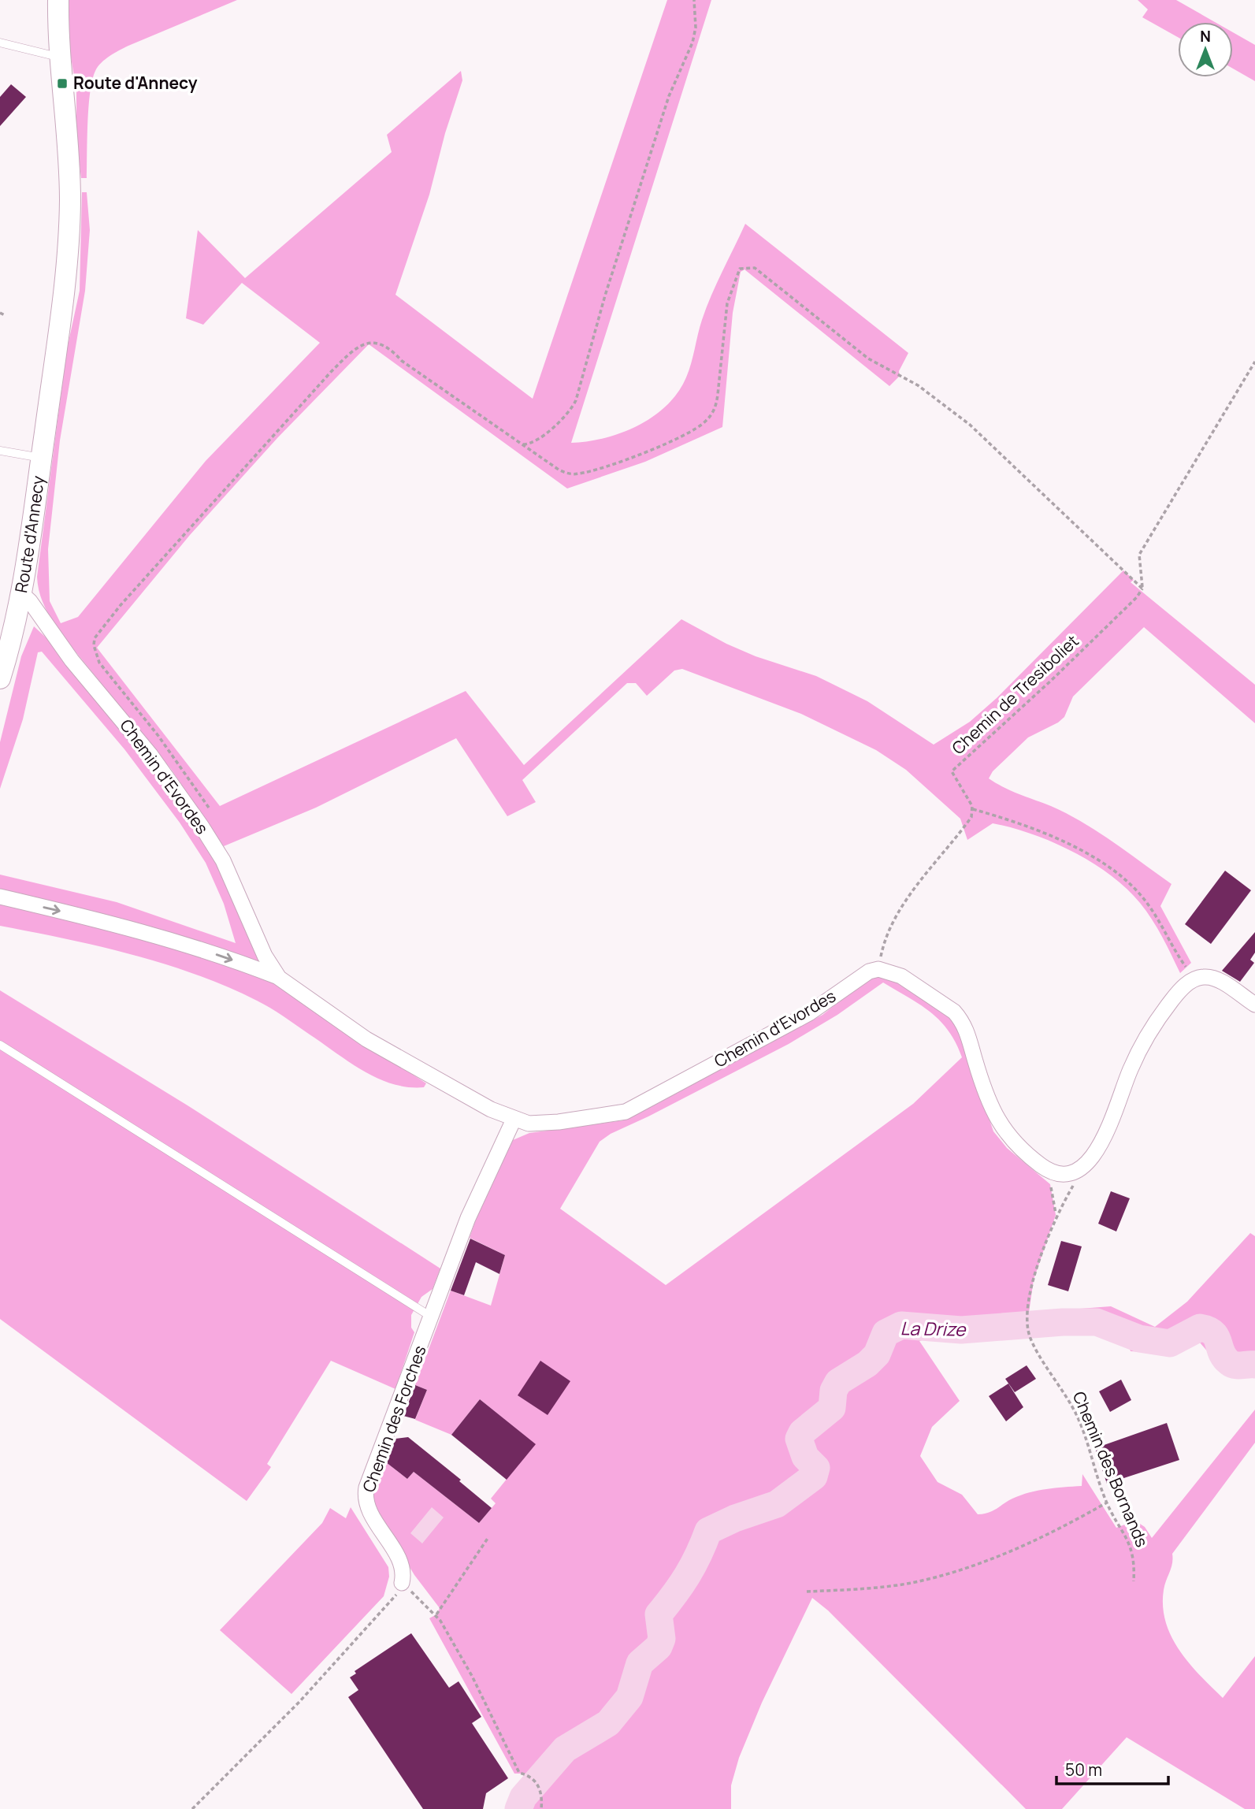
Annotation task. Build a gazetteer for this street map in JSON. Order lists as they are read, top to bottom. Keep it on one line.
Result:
{"streets":{"main road":["Route d'Annecy"],"street":["Chemin d'Evordes","Chemin des Forches"],"path":["Chemin de Tresiboliet","Chemin des Bornands"]},"crossings":[["Route d'Annecy","Chemin d'Evordes"],["Chemin d'Evordes","Chemin des Forches"]],"water":["La Drize"],"places":{"transit":["Route d'Annecy"]},"scale_bar":"50 m","north":"top"}
